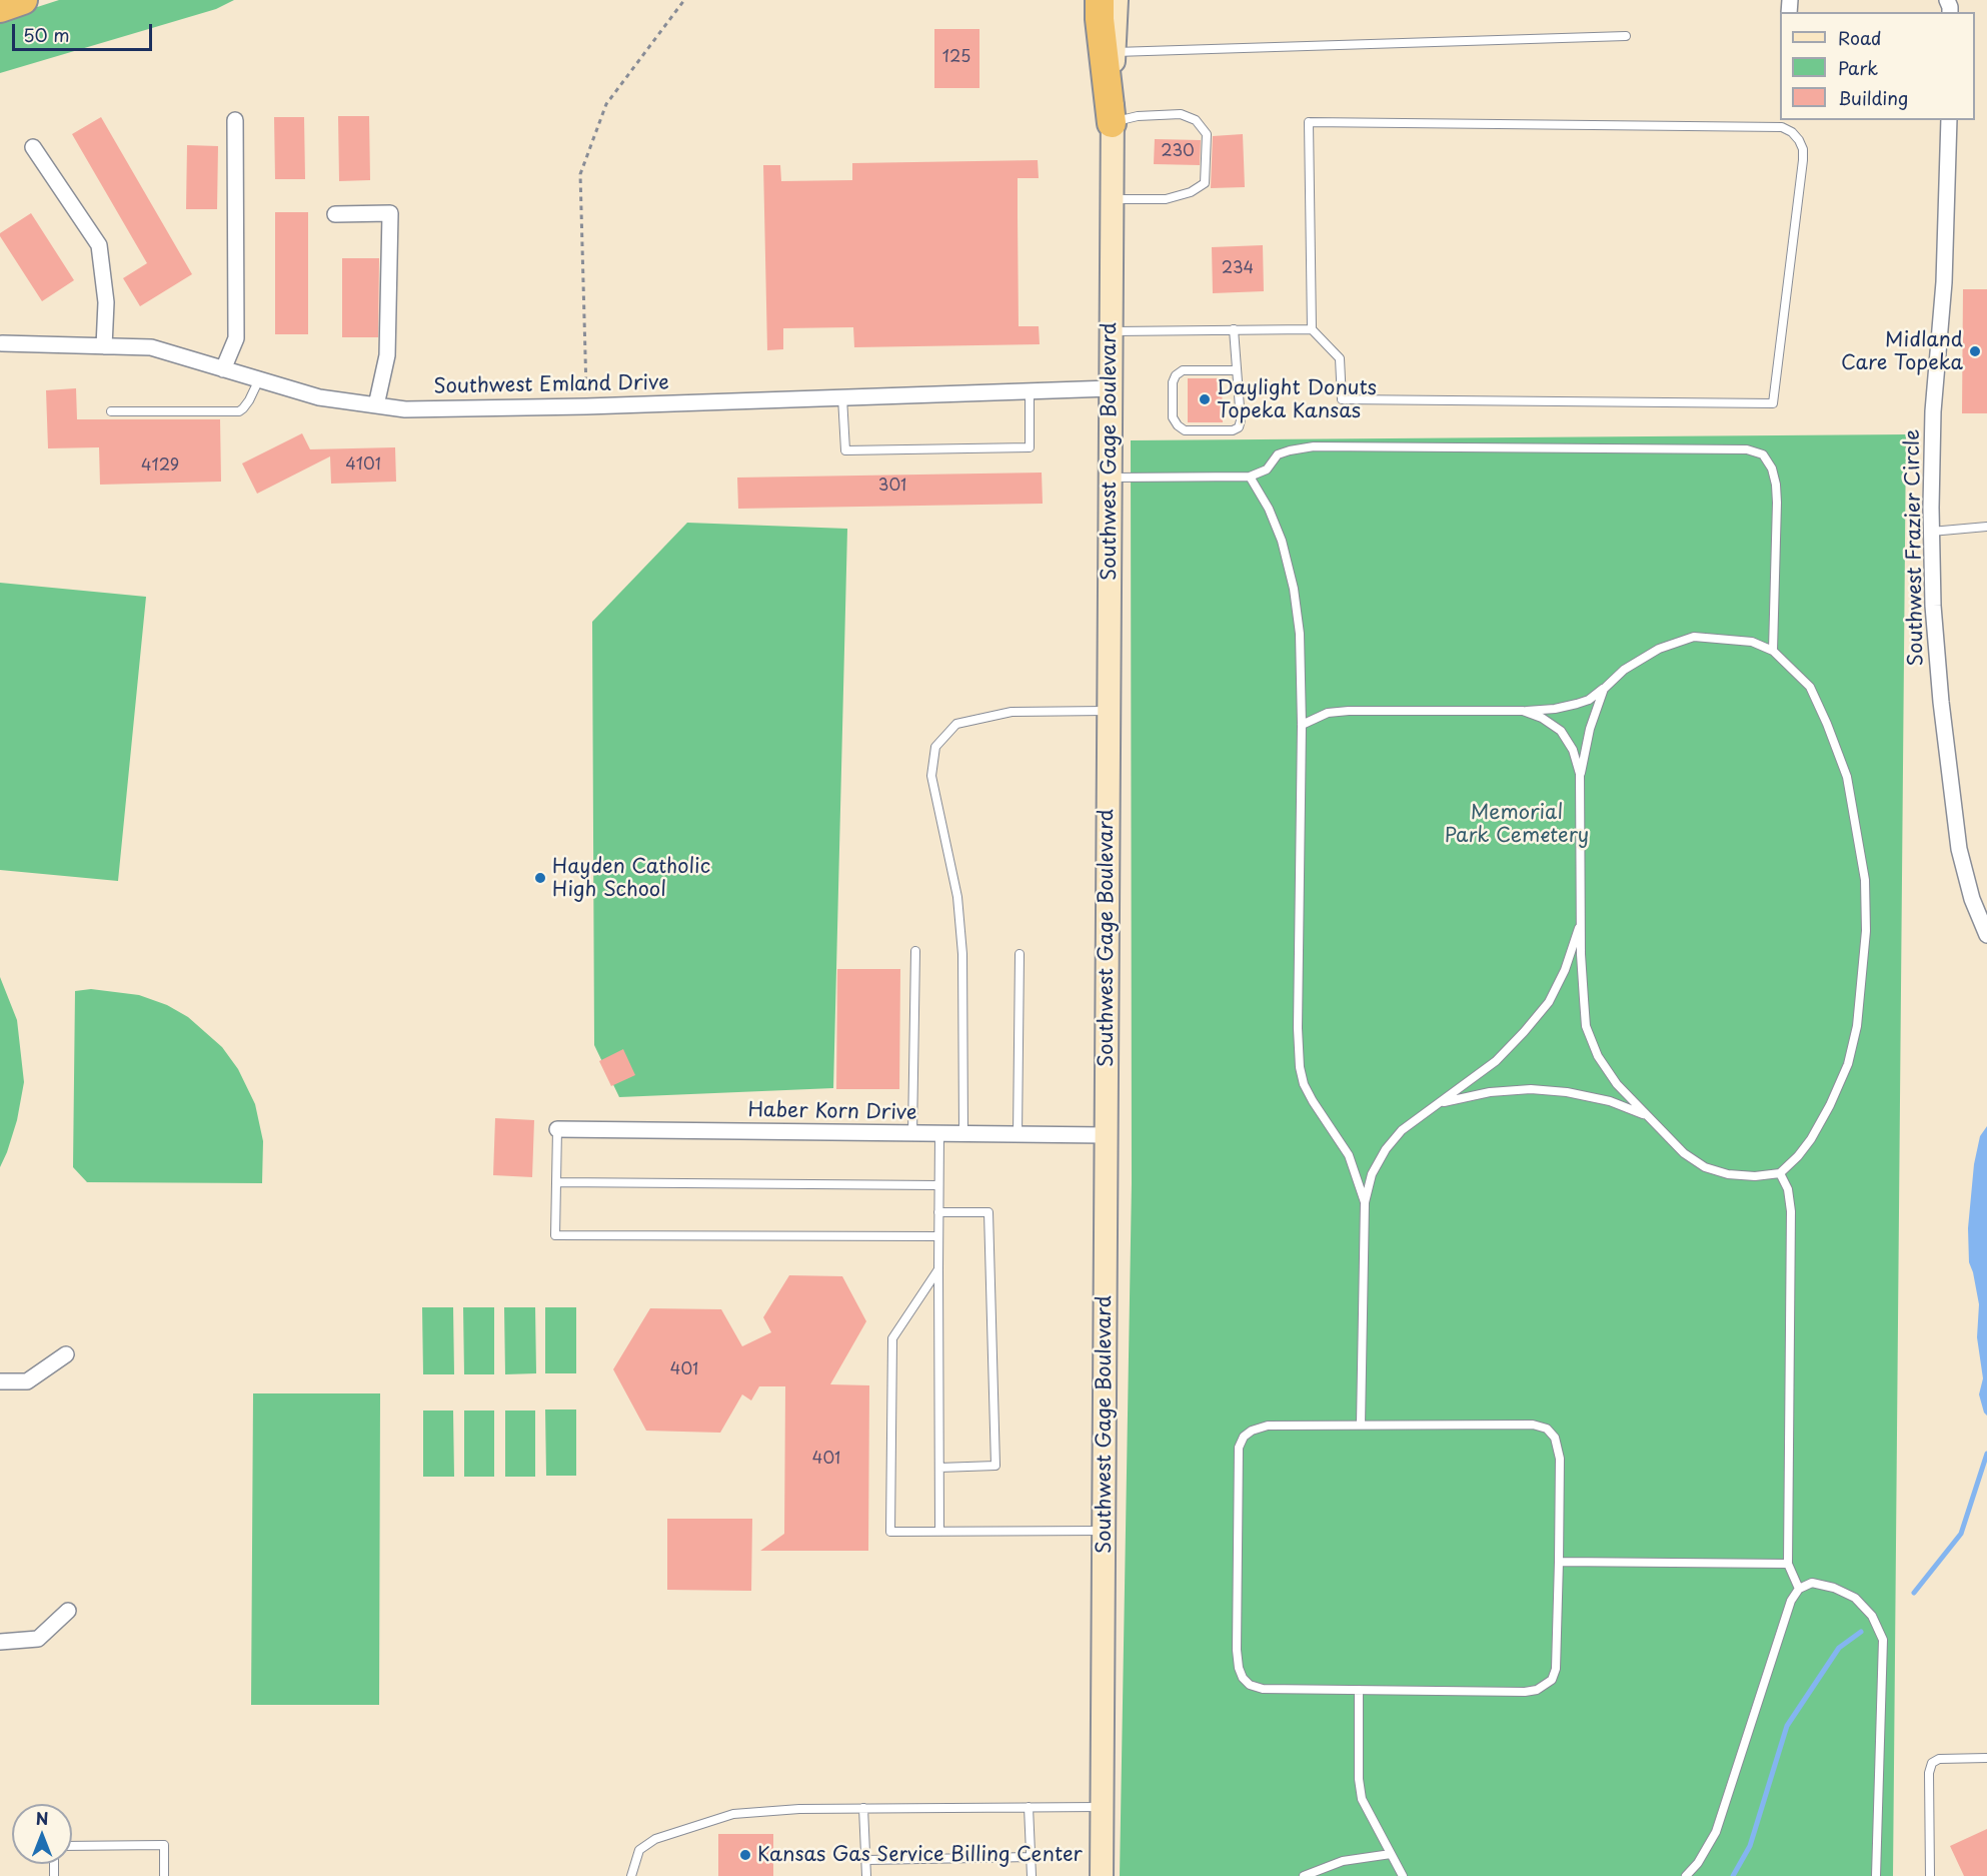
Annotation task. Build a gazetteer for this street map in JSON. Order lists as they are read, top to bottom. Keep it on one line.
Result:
{"streets":{"main road":["Southwest Gage Boulevard"],"street":["Southwest Emland Drive","Southwest Frazier Circle","Haber Korn Drive"]},"crossings":[["Southwest Emland Drive","Southwest Gage Boulevard"],["Southwest Gage Boulevard","Haber Korn Drive"]],"parks":["Memorial Park Cemetery"],"places":["Midland Care Topeka","Daylight Donuts Topeka Kansas","Hayden Catholic High School","Kansas Gas Service Billing Center"],"house_numbers":["125","230","234","4101","4129","301","401","401"],"legend":["Road","Park","Building"],"scale_bar":"50 m","north":"top"}
